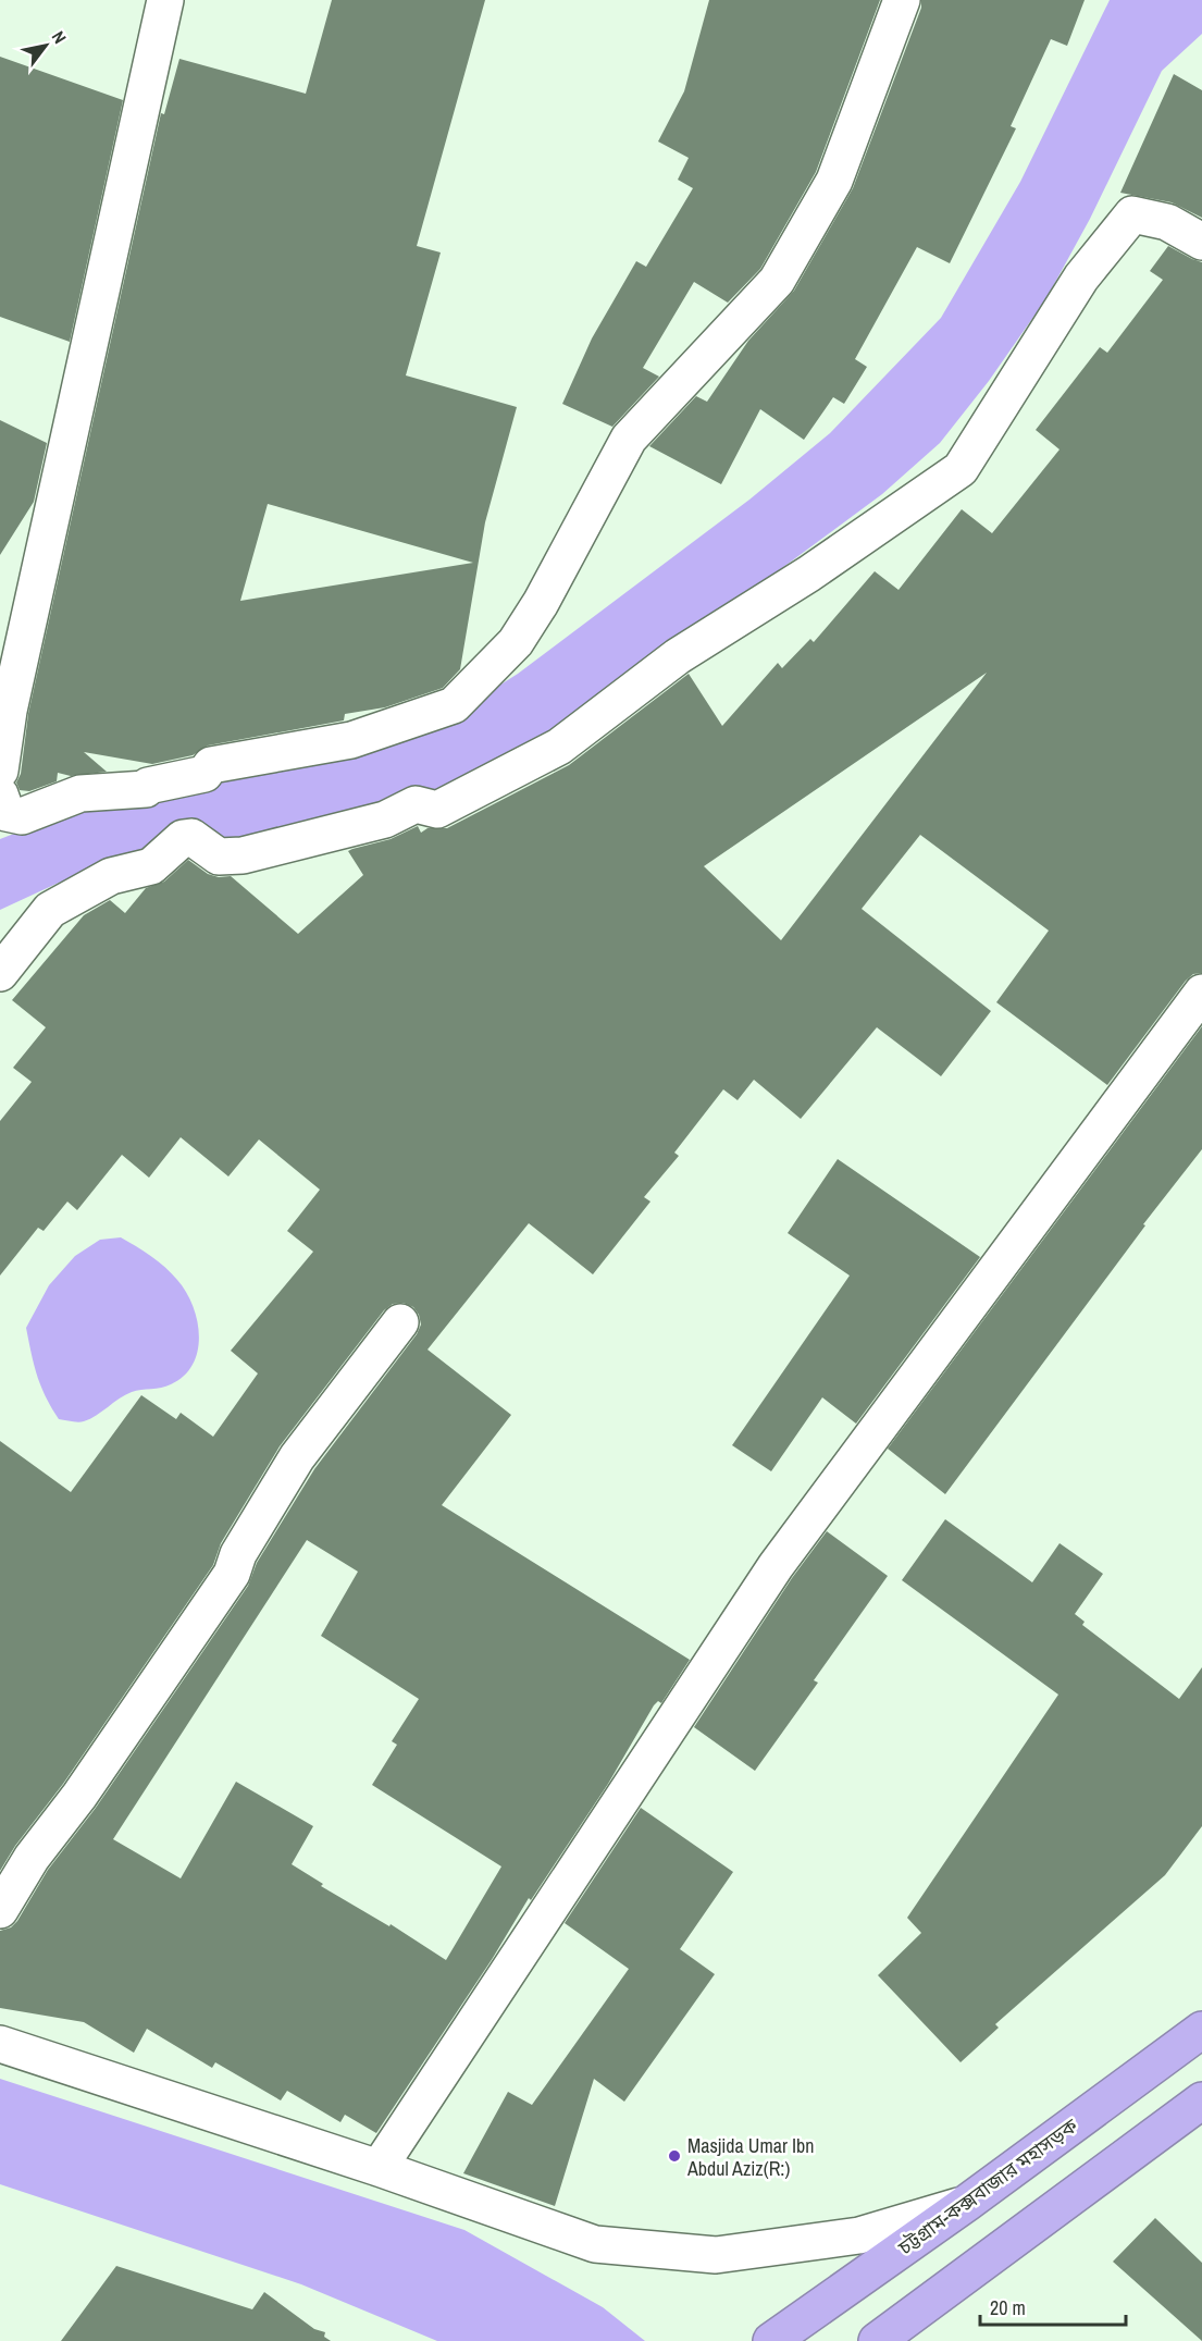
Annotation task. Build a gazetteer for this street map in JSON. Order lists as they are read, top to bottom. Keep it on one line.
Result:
{"streets":{"highway":["চট্টগ্রাম-কক্সবাজার মহাসড়ক"]},"places":["Masjida Umar Ibn Abdul Aziz(R:)"],"scale_bar":"20 m","north":"top right"}
